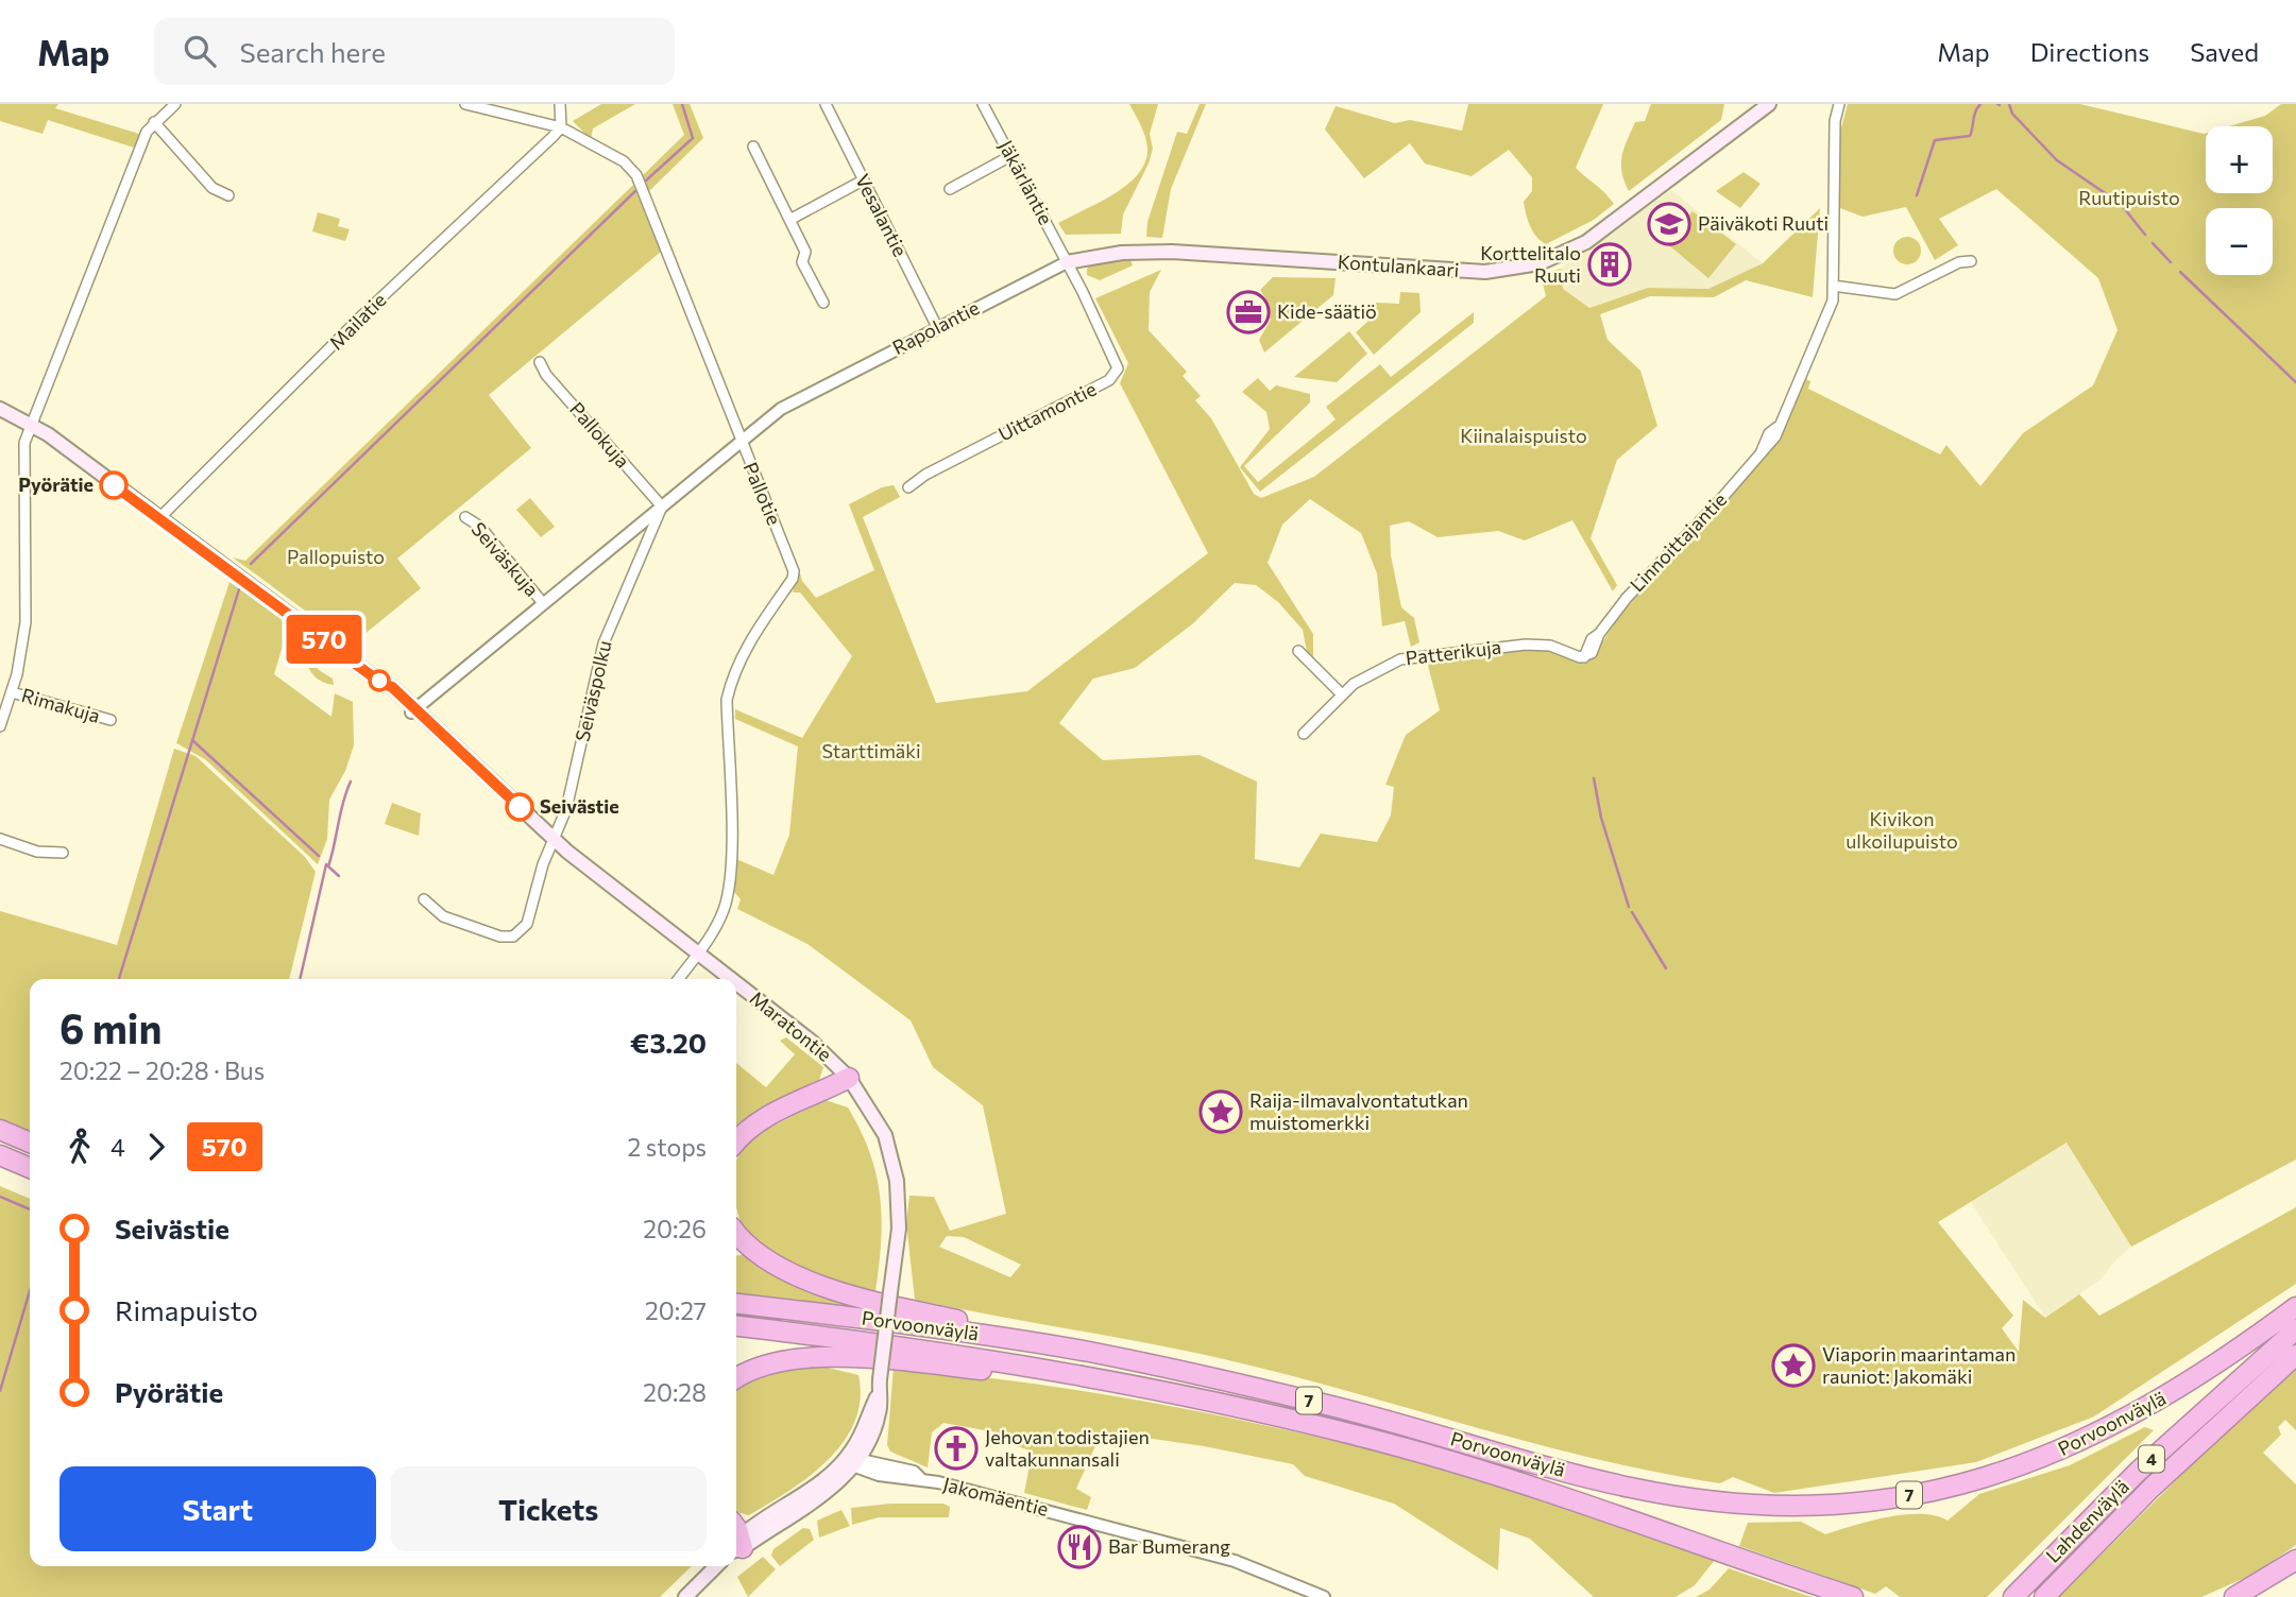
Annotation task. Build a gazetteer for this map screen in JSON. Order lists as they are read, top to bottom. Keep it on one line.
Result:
{"streets":{"highway":["Porvoonväylä","7","4","Lahdenväylä"],"main road":["Kontulankaari","Maratontie"],"street":["Jäkärläntie","Vesalantie","Mailatie","Rapolantie","Uittamontie","Pallokuja","Pallotie","Linnoittajantie","Seiväskuja","Patterikuja","Seiväspolku","Rimakuja","Jakomäentie"]},"crossings":[["Jäkärläntie","Kontulankaari"],["Jäkärläntie","Rapolantie"],["Jäkärläntie","Uittamontie"],["Vesalantie","Rapolantie"],["Kontulankaari","Rapolantie"],["Kontulankaari","Uittamontie"],["Mailatie","Pallotie"],["Mailatie","Maratontie"],["Rapolantie","Uittamontie"],["Rapolantie","Pallotie"],["Pallokuja","Seiväspolku"],["Pallotie","Maratontie"],["Linnoittajantie","Patterikuja"],["Seiväspolku","Maratontie"],["Maratontie","Jakomäentie"]],"parks":["Ruutipuisto","Kiinalaispuisto","Pallopuisto","Starttimäki","Kivikon ulkoilupuisto"],"places":{"school or university":["Päiväkoti Ruuti"],"building":["Korttelitalo Ruuti"],"office":["Kide-säätiö"],"other":["Pyörätie","Seivästie"],"place":["Raija-ilmavalvontatutkan muistomerkki","Viaporin maarintaman rauniot: Jakomäki"],"church":["Jehovan todistajien valtakunnansali"],"restaurant":["Bar Bumerang"]},"lines":["bus line 570"],"page":{"header":"Map","search":"Search here","nav":["Map","Directions","Saved"],"on_map":"570","map_buttons":["+","−"],"heading":["6 min","20:22 – 20:28 · Bus","€3.20"],"legs":["4","570","2 stops"],"list":[{"name":"Seivästie","value":"20:26"},{"name":"Rimapuisto","value":"20:27"},{"name":"Pyörätie","value":"20:28"}],"buttons":["Start","Tickets"]}}
